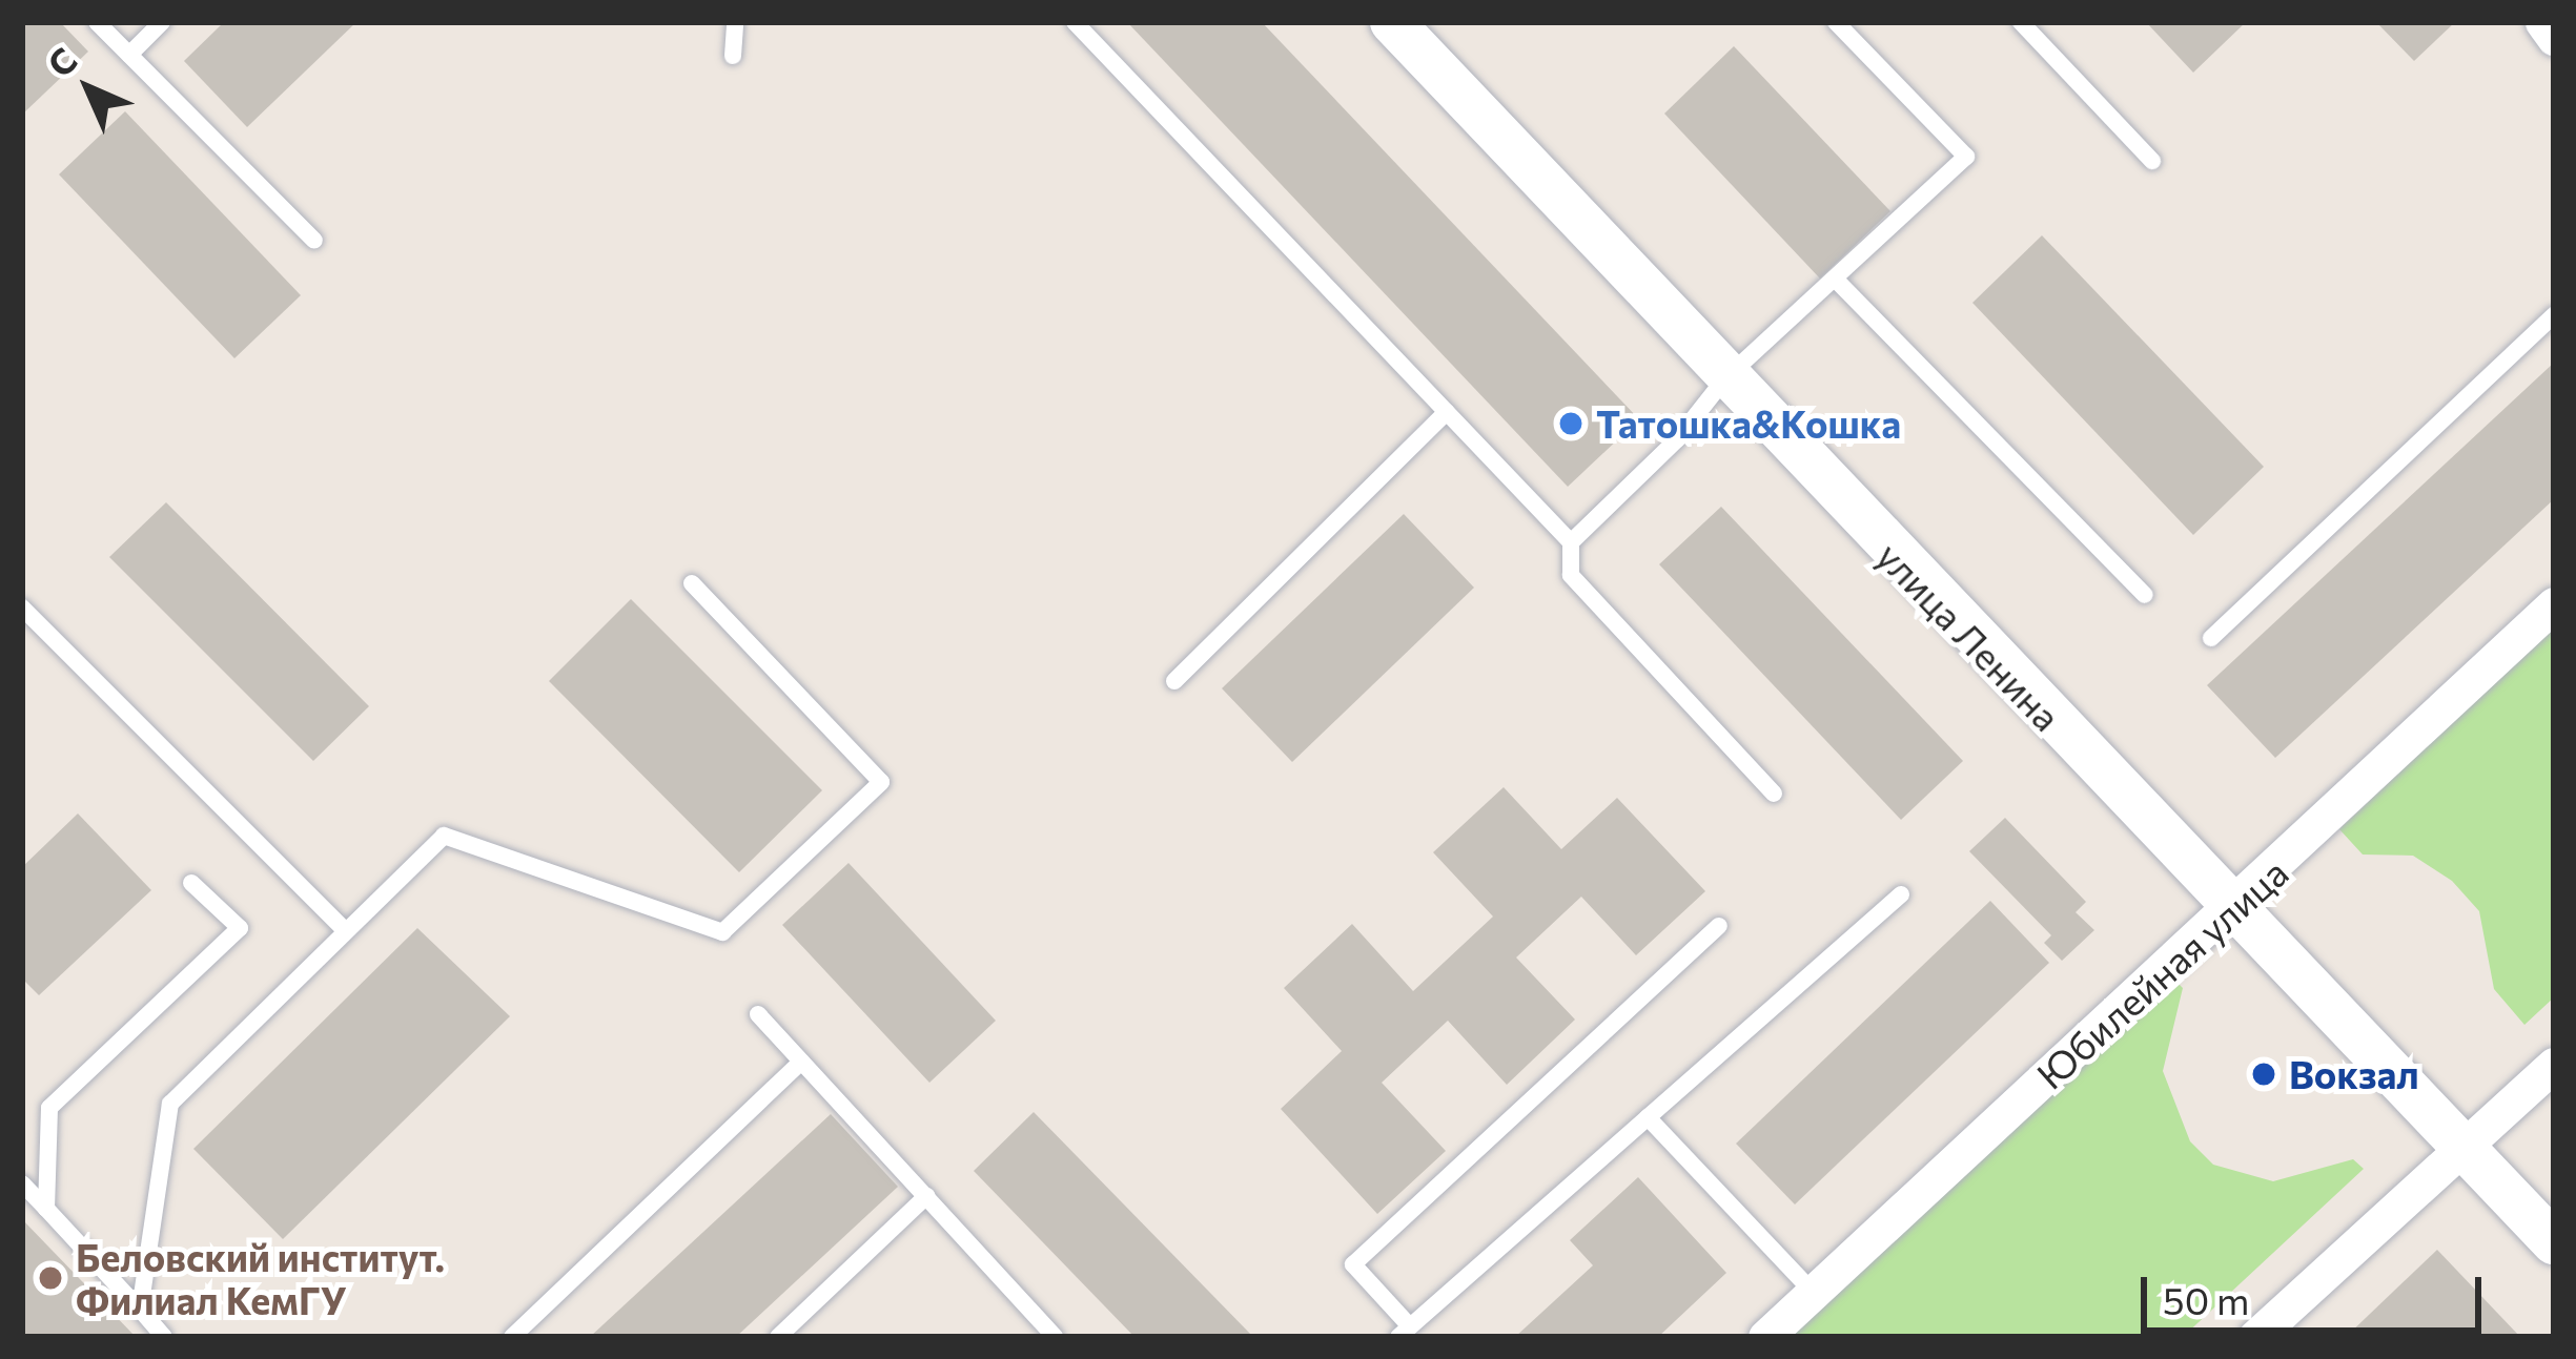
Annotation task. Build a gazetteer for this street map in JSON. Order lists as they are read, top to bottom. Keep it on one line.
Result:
{"streets":{"street":["улица Ленина","Юбилейная улица"]},"crossings":[["улица Ленина","Юбилейная улица"]],"places":["Татошка&Кошка","Вокзал","Беловский институт. Филиал КемГУ"],"scale_bar":"50 m","north":"top left"}
